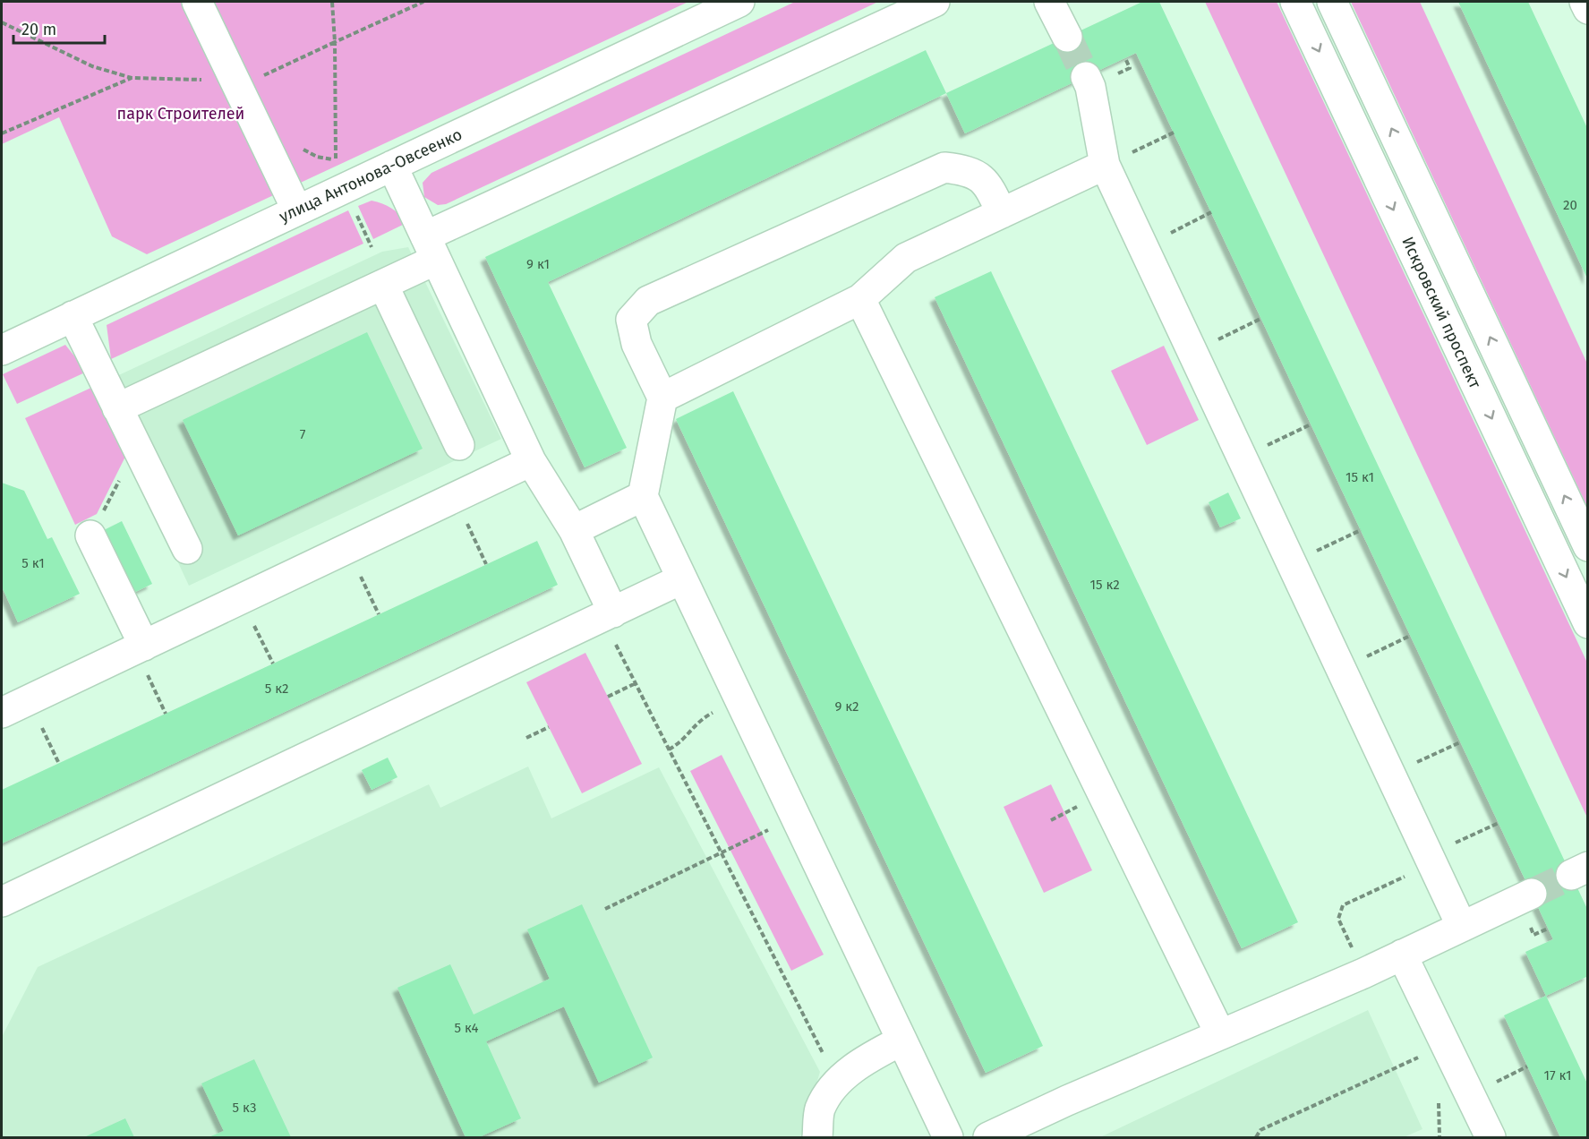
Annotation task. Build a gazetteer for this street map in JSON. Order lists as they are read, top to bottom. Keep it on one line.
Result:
{"streets":{"street":["улица Антонова-Овсеенко","Искровский проспект"]},"parks":["парк Строителей"],"house_numbers":["20","9 к1","7","15 к1","5 к1","15 к2","5 к2","9 к2","5 к4","17 к1","5 к3"],"scale_bar":"20 m"}
